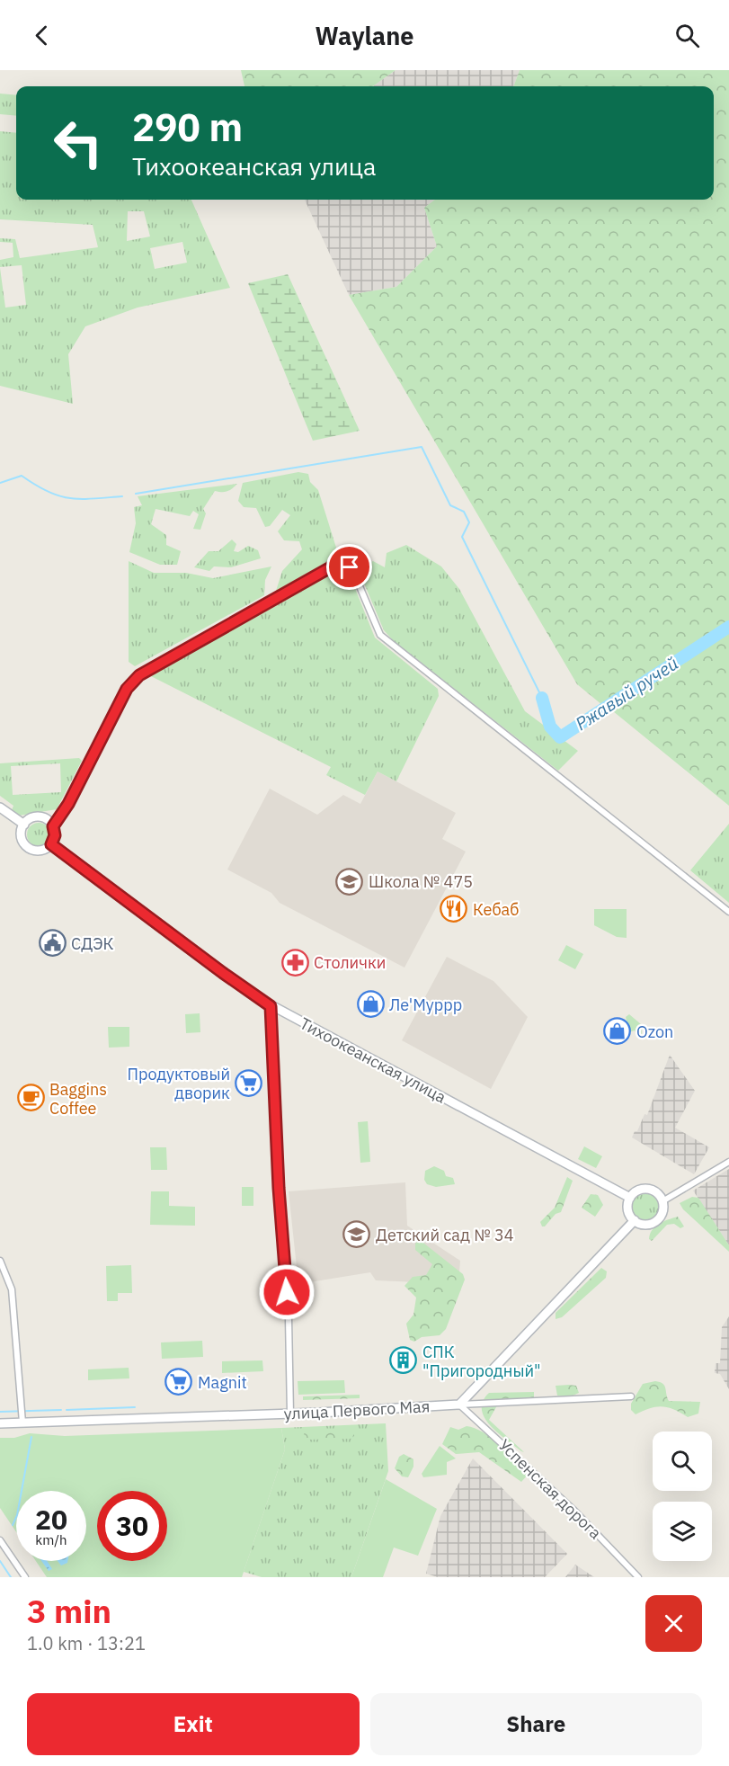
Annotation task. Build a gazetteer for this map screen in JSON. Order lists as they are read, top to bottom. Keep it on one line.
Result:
{"streets":{"street":["Тихоокеанская улица","улица Первого Мая","Успенская дорога"]},"crossings":[["улица Первого Мая","Успенская дорога"]],"water":["Ржавый ручей"],"places":{"school or university":["Школа № 475","Детский сад № 34"],"restaurant":["Кебаб"],"public building":["СДЭК"],"pharmacy":["Столички"],"shop":["Ле'Муррр","Ozon"],"supermarket":["Продуктовый дворик","Magnit"],"cafe":["Baggins Coffee"],"building":["СПК \"Пригородный\""]},"page":{"header":"Waylane","turn":["290 m","Тихоокеанская улица"],"speed":"20 km/h","limit":"30","heading":["3 min","1.0 km · 13:21"],"buttons":["Exit","Share"]}}
